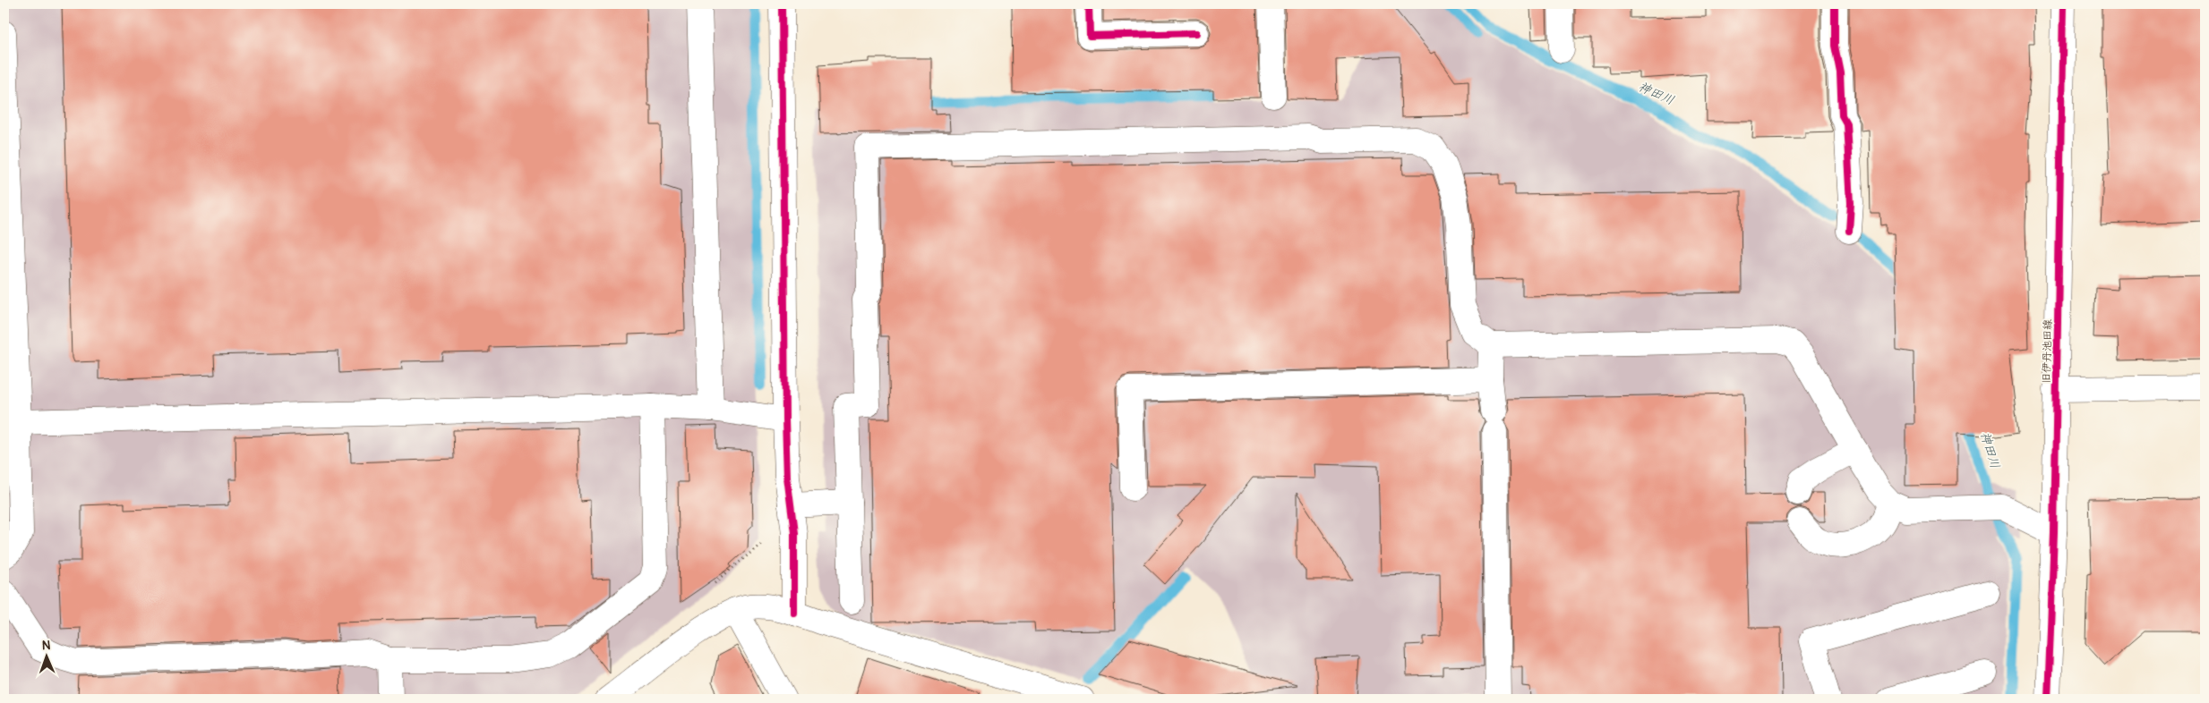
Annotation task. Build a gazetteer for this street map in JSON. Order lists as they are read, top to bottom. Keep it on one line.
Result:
{"streets":{"street":["旧伊丹池田線"]},"water":["神田川"],"north":"top"}
